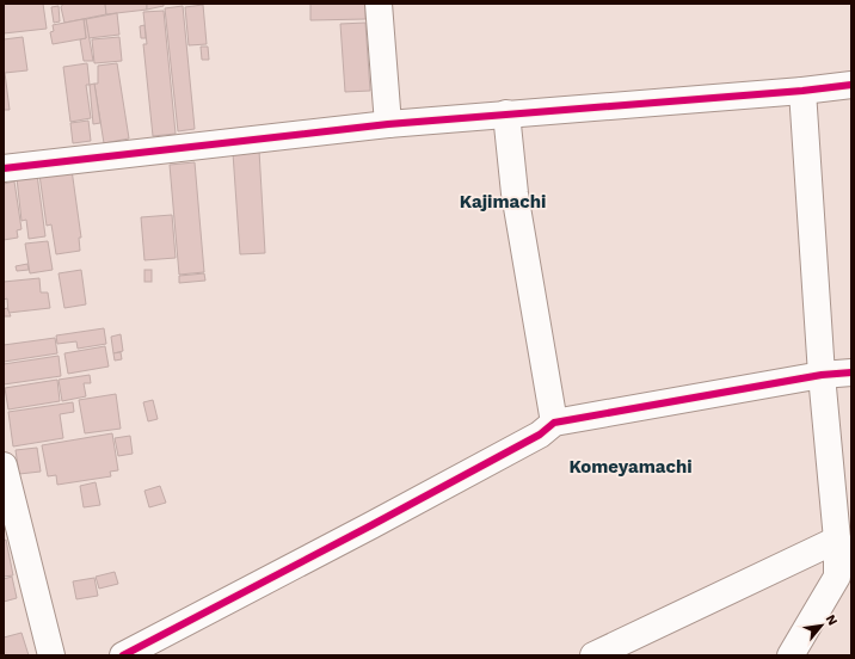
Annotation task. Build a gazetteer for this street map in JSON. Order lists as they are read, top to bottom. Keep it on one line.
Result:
{"districts":["Kajimachi","Komeyamachi"],"north":"top right"}
